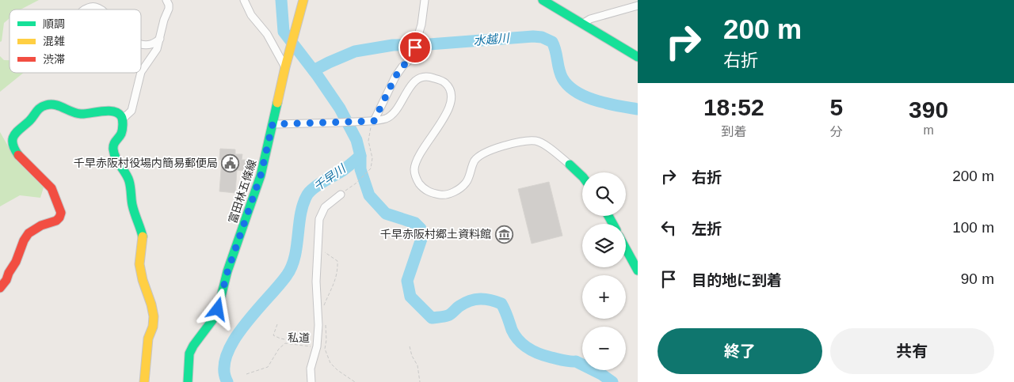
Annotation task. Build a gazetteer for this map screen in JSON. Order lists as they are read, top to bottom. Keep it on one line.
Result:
{"streets":{"street":["富田林五條線"],"path":["私道"]},"water":["水越川","千早川"],"places":{"public building":["千早赤阪村役場内簡易郵便局"],"museum":["千早赤阪村郷土資料館"]},"legend":["順調","混雑","渋滞"],"page":{"turn":["200 m","右折"],"eta":["18:52","到着","5","分","390","m"],"list":[{"name":"右折","value":"200 m"},{"name":"左折","value":"100 m"},{"name":"目的地に到着","value":"90 m"}],"map_buttons":["+","−"],"buttons":["終了","共有"]}}
